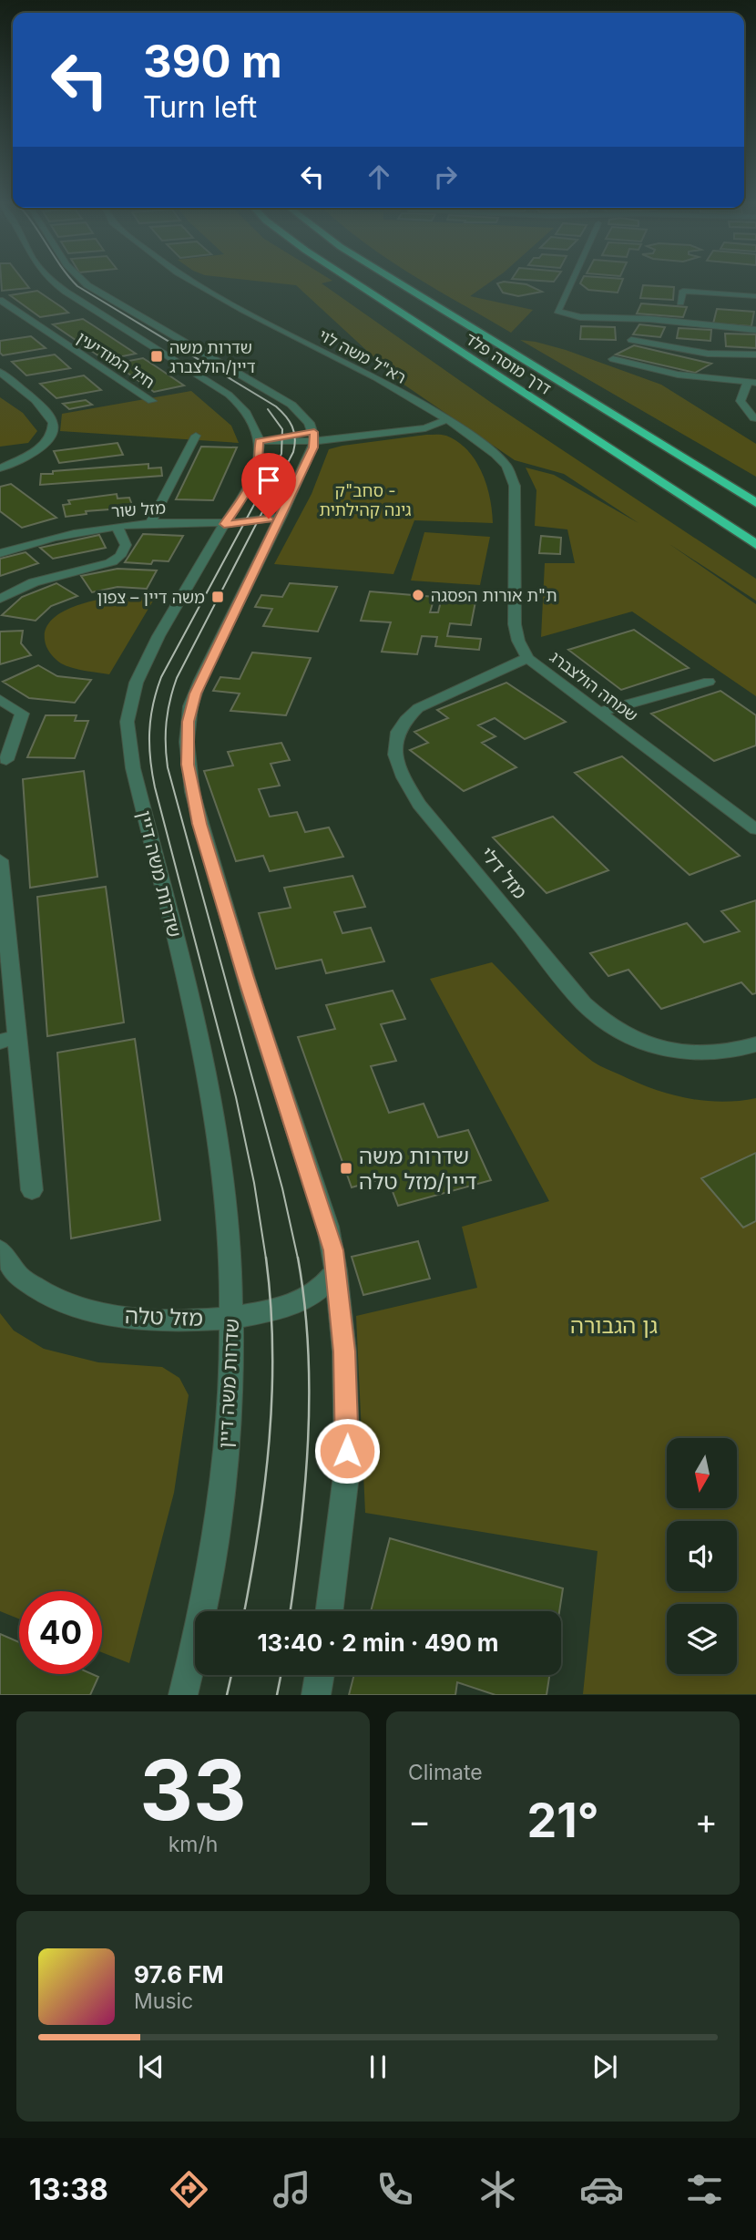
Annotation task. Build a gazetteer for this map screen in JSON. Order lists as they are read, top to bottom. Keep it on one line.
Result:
{"streets":{"highway":["דרך מוסה פלד"],"street":["רא\"ל משה לוי","חיל המודיעין","מזל שור","שמחה הולצברג","מזל דלי","שדרות משה דיין","מזל טלה"]},"crossings":[["רא\"ל משה לוי","שמחה הולצברג"],["מזל שור","שדרות משה דיין"],["שמחה הולצברג","מזל דלי"],["שדרות משה דיין","מזל טלה"]],"parks":["סחב\"ק - גינה קהילתית","גן הגבורה"],"places":{"transit":["שדרות משה דיין/הולצברג","משה דיין – צפון","שדרות משה דיין/מזל טלה"],"other":["ת\"ת אורות הפסגה"]},"north":"bottom","page":{"turn":["390 m","Turn left"],"limit":"40","trip":"13:40 · 2 min · 490 m","tile":[["33","km/h"],"Climate"],"heat":["−","21°","+"],"song":["97.6 FM","Music"],"tabs":"13:38"}}
